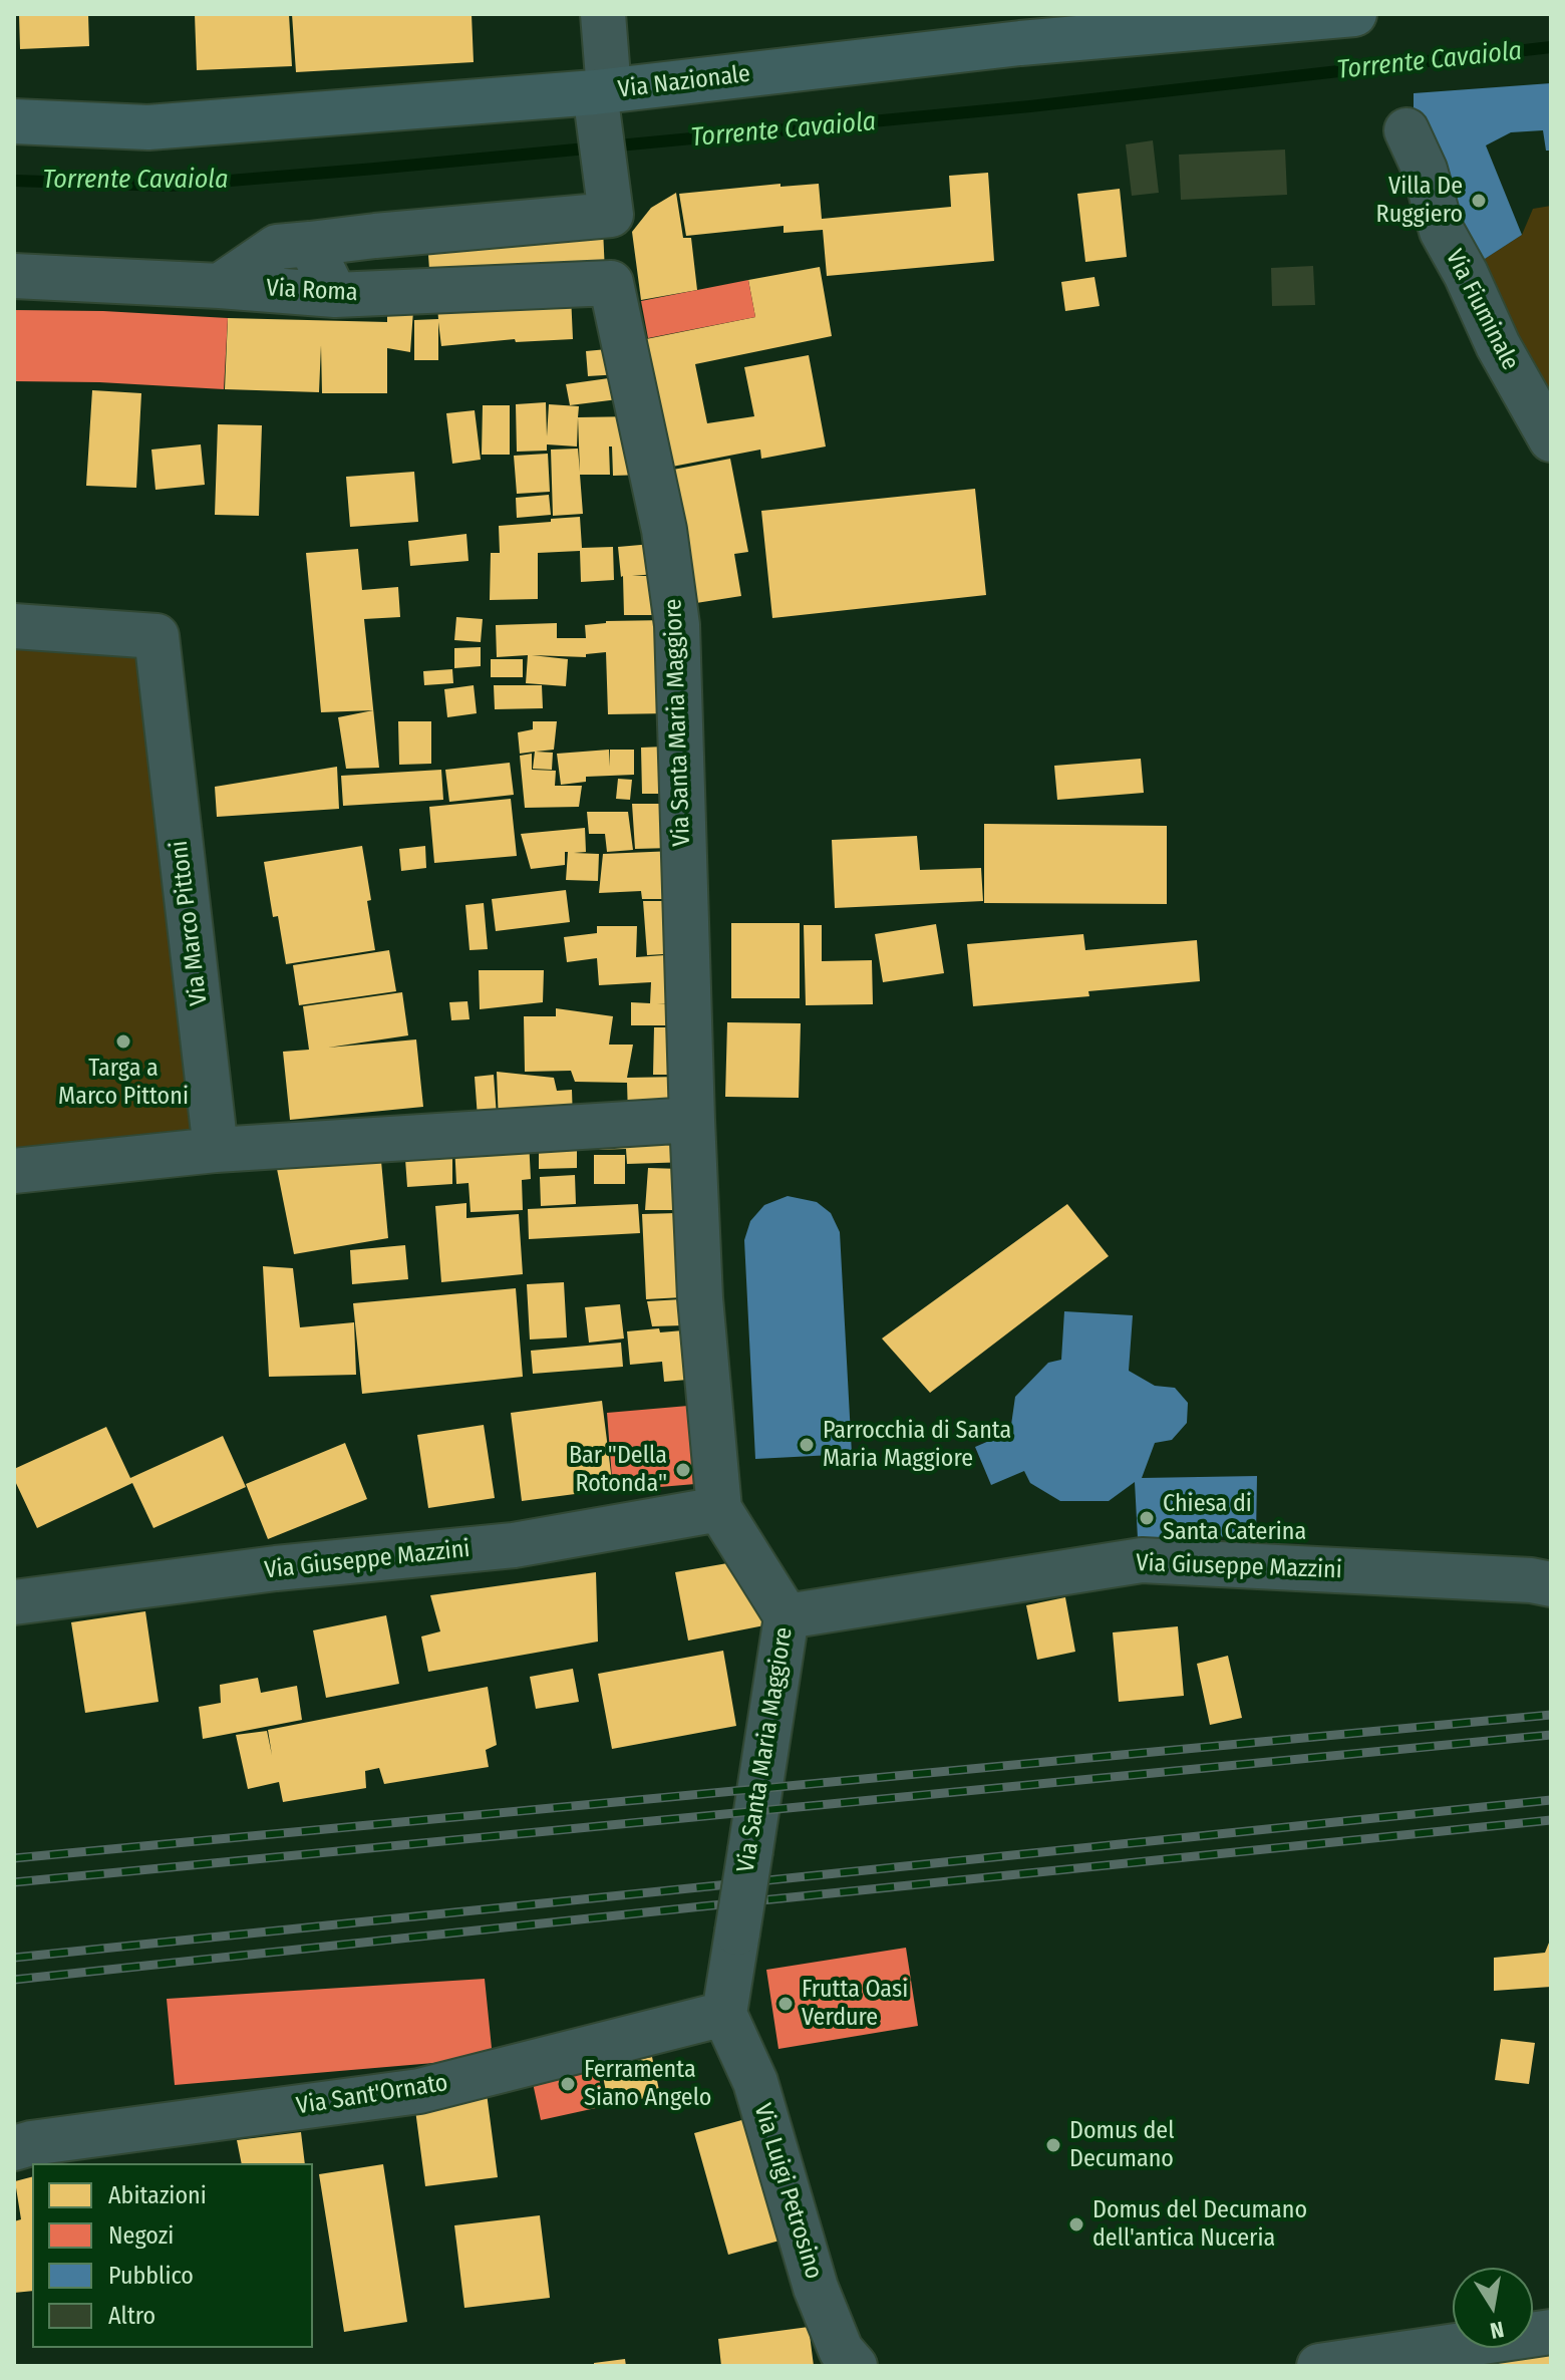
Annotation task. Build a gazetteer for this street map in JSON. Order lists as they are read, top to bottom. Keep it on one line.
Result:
{"streets":{"main road":["Via Nazionale"],"street":["Via Roma","Via Fiuminale","Via Santa Maria Maggiore","Via Marco Pittoni","Via Giuseppe Mazzini","Via Sant'Ornato","Via Luigi Petrosino"]},"crossings":[["Via Roma","Via Santa Maria Maggiore"],["Via Santa Maria Maggiore","Via Giuseppe Mazzini"],["Via Santa Maria Maggiore","Via Sant'Ornato"],["Via Santa Maria Maggiore","Via Luigi Petrosino"],["Via Sant'Ornato","Via Luigi Petrosino"]],"water":["Torrente Cavaiola"],"places":["Villa De Ruggiero","Targa a Marco Pittoni","Parrocchia di Santa Maria Maggiore","Bar \"Della Rotonda\"","Chiesa di Santa Caterina","Frutta Oasi Verdure","Ferramenta Siano Angelo","Domus del Decumano","Domus del Decumano dell'antica Nuceria"],"legend":["Abitazioni","Negozi","Pubblico","Altro"],"north":"bottom"}
